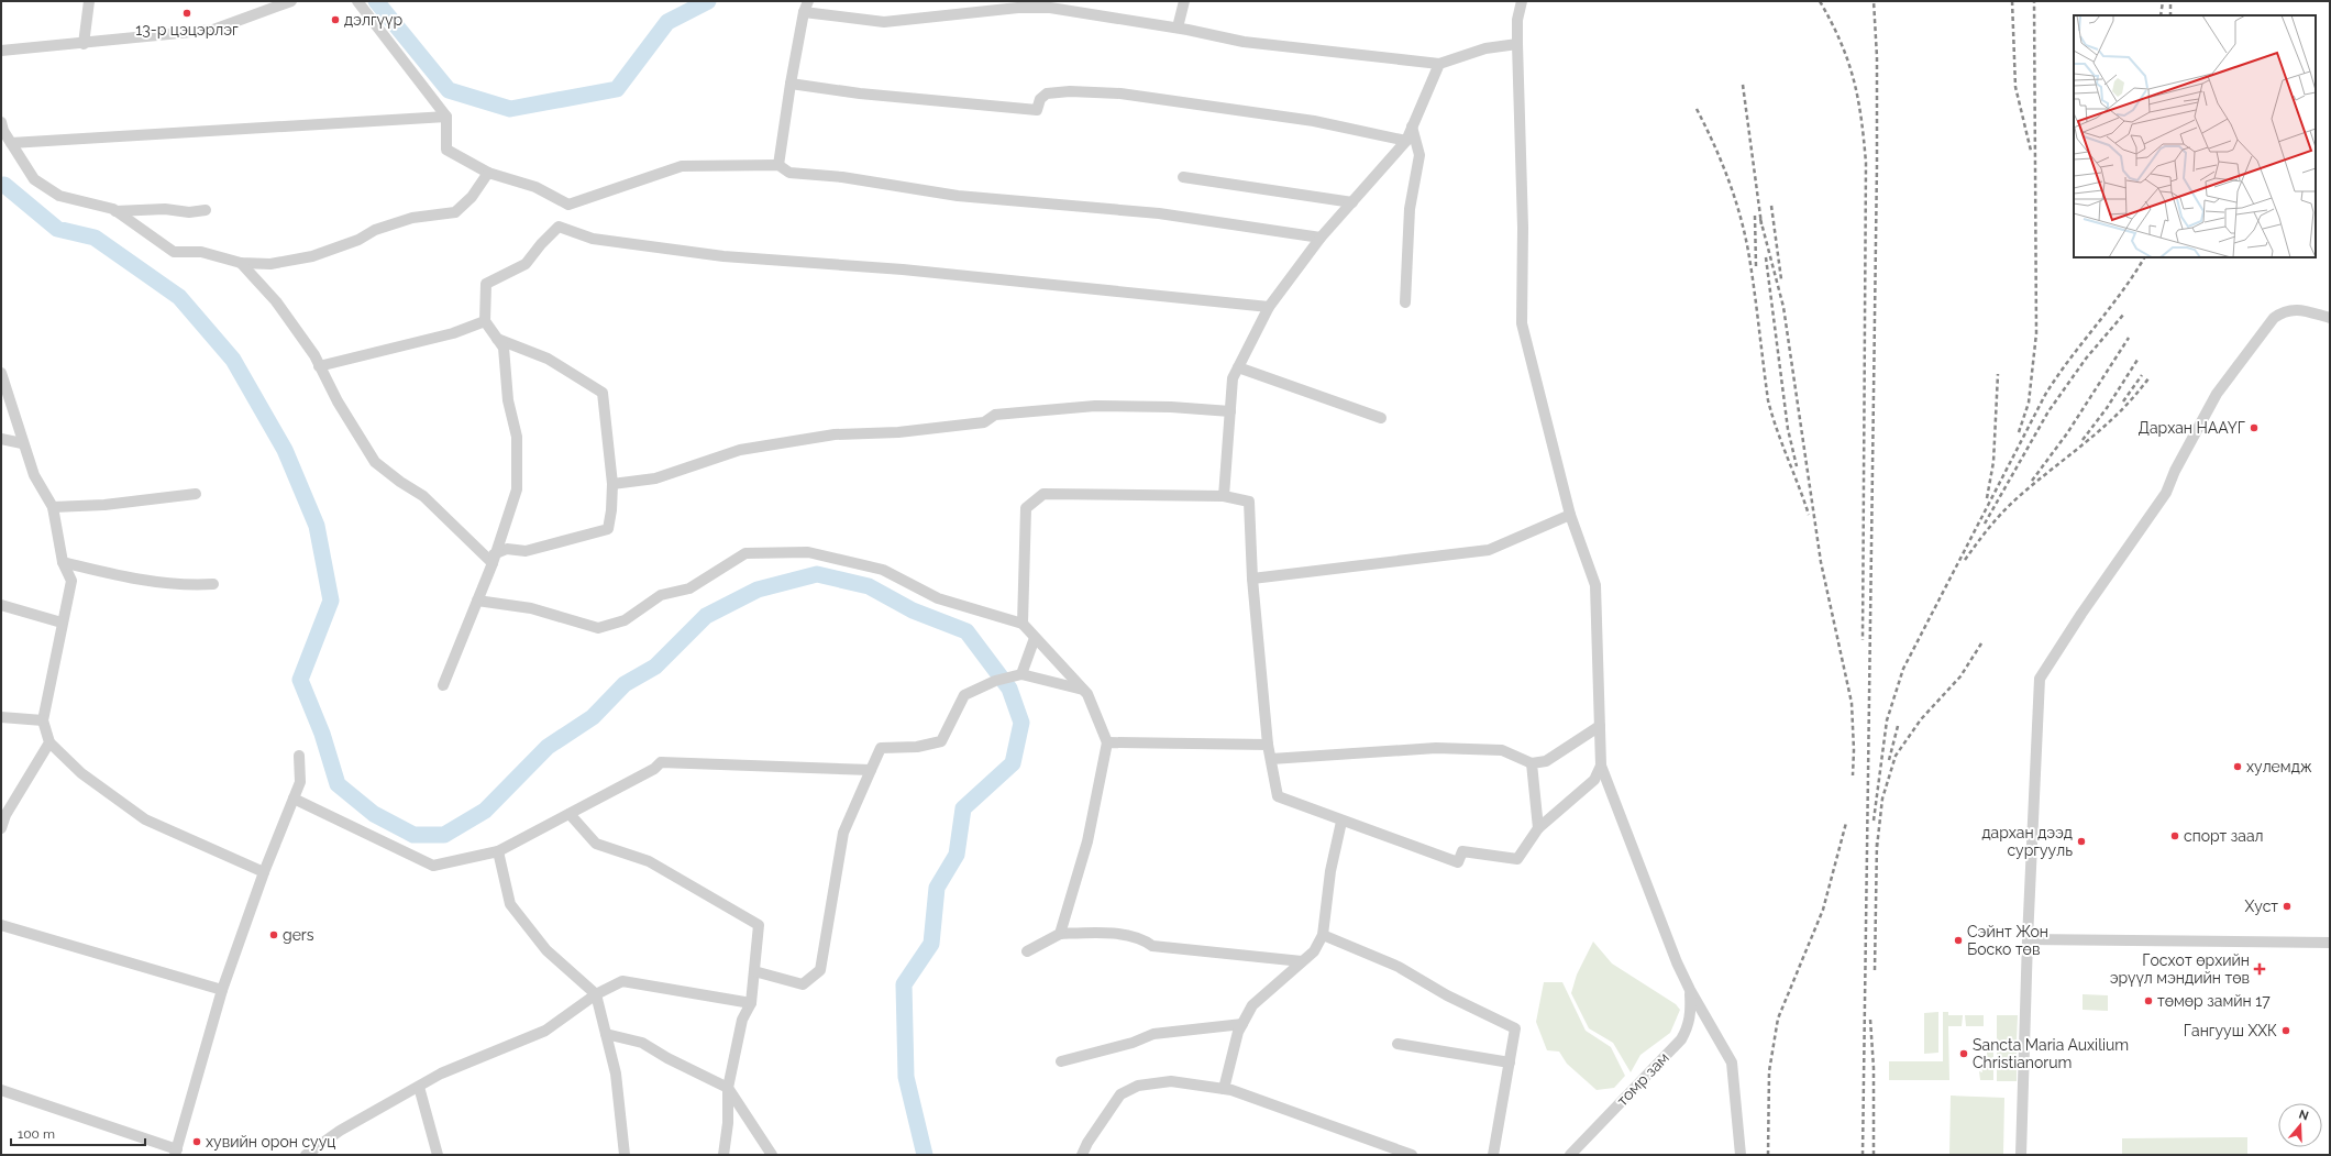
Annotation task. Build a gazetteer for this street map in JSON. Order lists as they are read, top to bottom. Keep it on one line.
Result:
{"streets":{"street":["томр зам"]},"places":{"other":["13-р цэцэрлэг","дэлгүүр","Дархан НААҮГ","хулемдж","спорт заал","дархан дээд сургууль","Хуст","gers","Сэйнт Жон Боско төв","төмөр замйн 17","Гангууш ХХК","Sancta Maria Auxilium Christianorum","хувийн орон сууц"],"health":["Госхот өрхийн эрүүл мэндийн төв"]},"scale_bar":"100 m","north":"top"}
